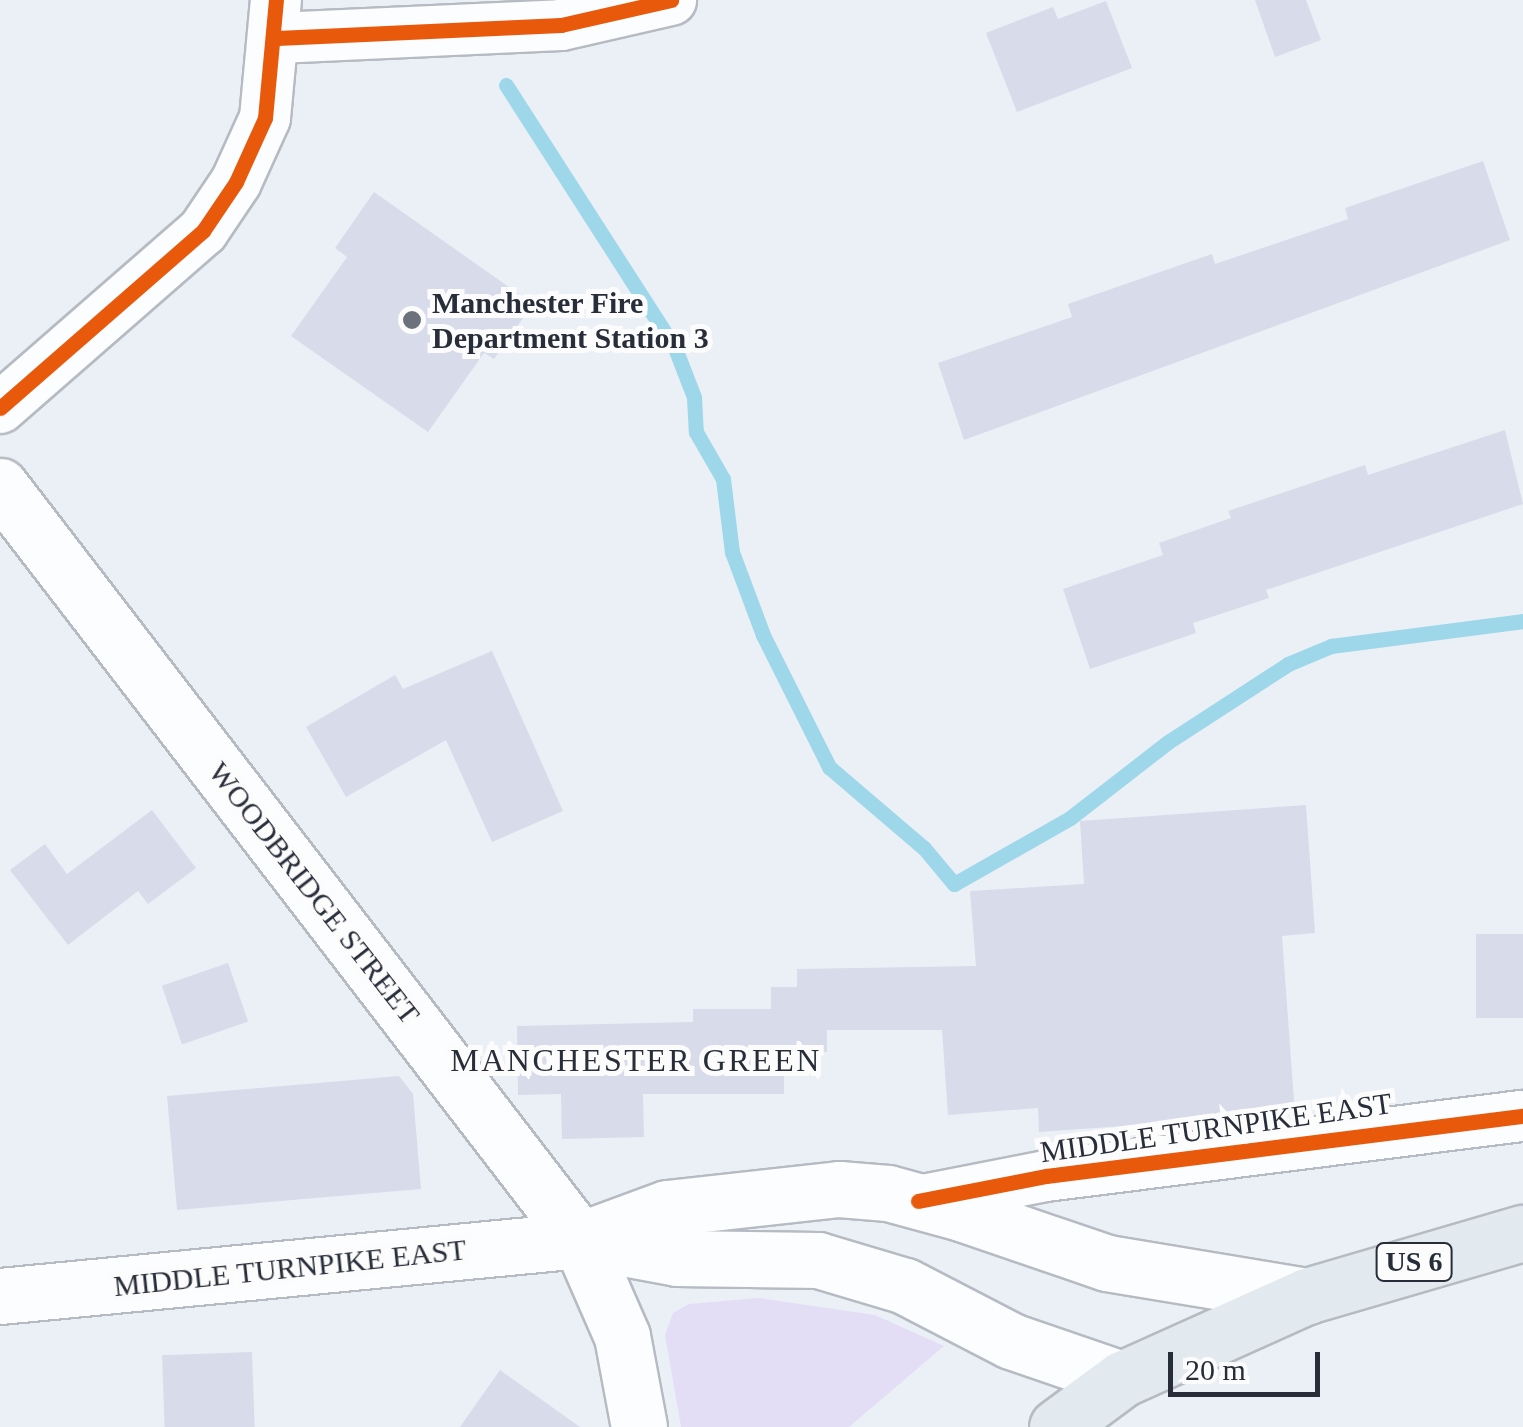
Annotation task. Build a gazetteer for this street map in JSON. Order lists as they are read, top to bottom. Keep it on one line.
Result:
{"streets":{"main road":["WOODBRIDGE STREET","MIDDLE TURNPIKE EAST","US 6"]},"crossings":[["WOODBRIDGE STREET","MIDDLE TURNPIKE EAST"],["MIDDLE TURNPIKE EAST","US 6"]],"districts":["MANCHESTER GREEN"],"places":["Manchester Fire Department Station 3"],"scale_bar":"20 m"}
